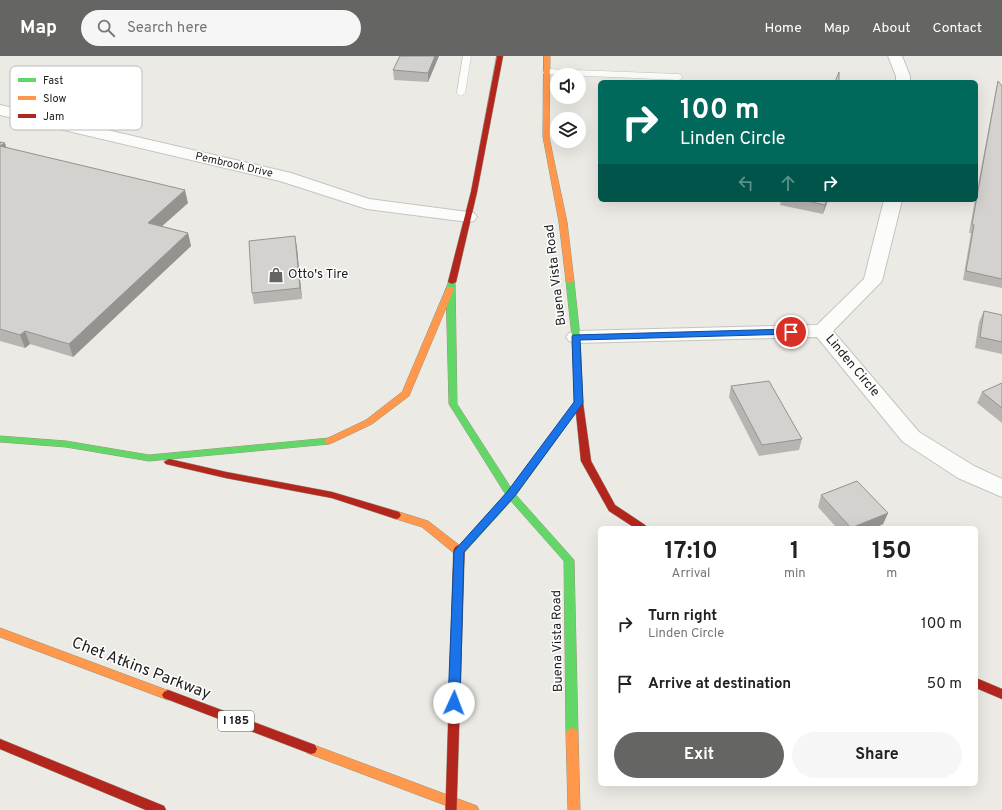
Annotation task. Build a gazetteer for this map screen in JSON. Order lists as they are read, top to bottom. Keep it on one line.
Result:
{"streets":{"main road":["Buena Vista Road","Chet Atkins Parkway","I 185"],"street":["Pembrook Drive","Linden Circle"]},"crossings":[["Pembrook Drive","Buena Vista Road"],["Buena Vista Road","Linden Circle"]],"places":{"shop":["Otto's Tire"]},"legend":["Fast","Slow","Jam"],"page":{"header":"Map","search":"Search here","nav":["Home","Map","About","Contact"],"turn":["100 m","Linden Circle"],"eta":["17:10","Arrival","1","min","150","m"],"list":[{"name":"Turn right","note":"Linden Circle","value":"100 m"},{"name":"Arrive at destination","value":"50 m"}],"buttons":["Exit","Share"]}}
